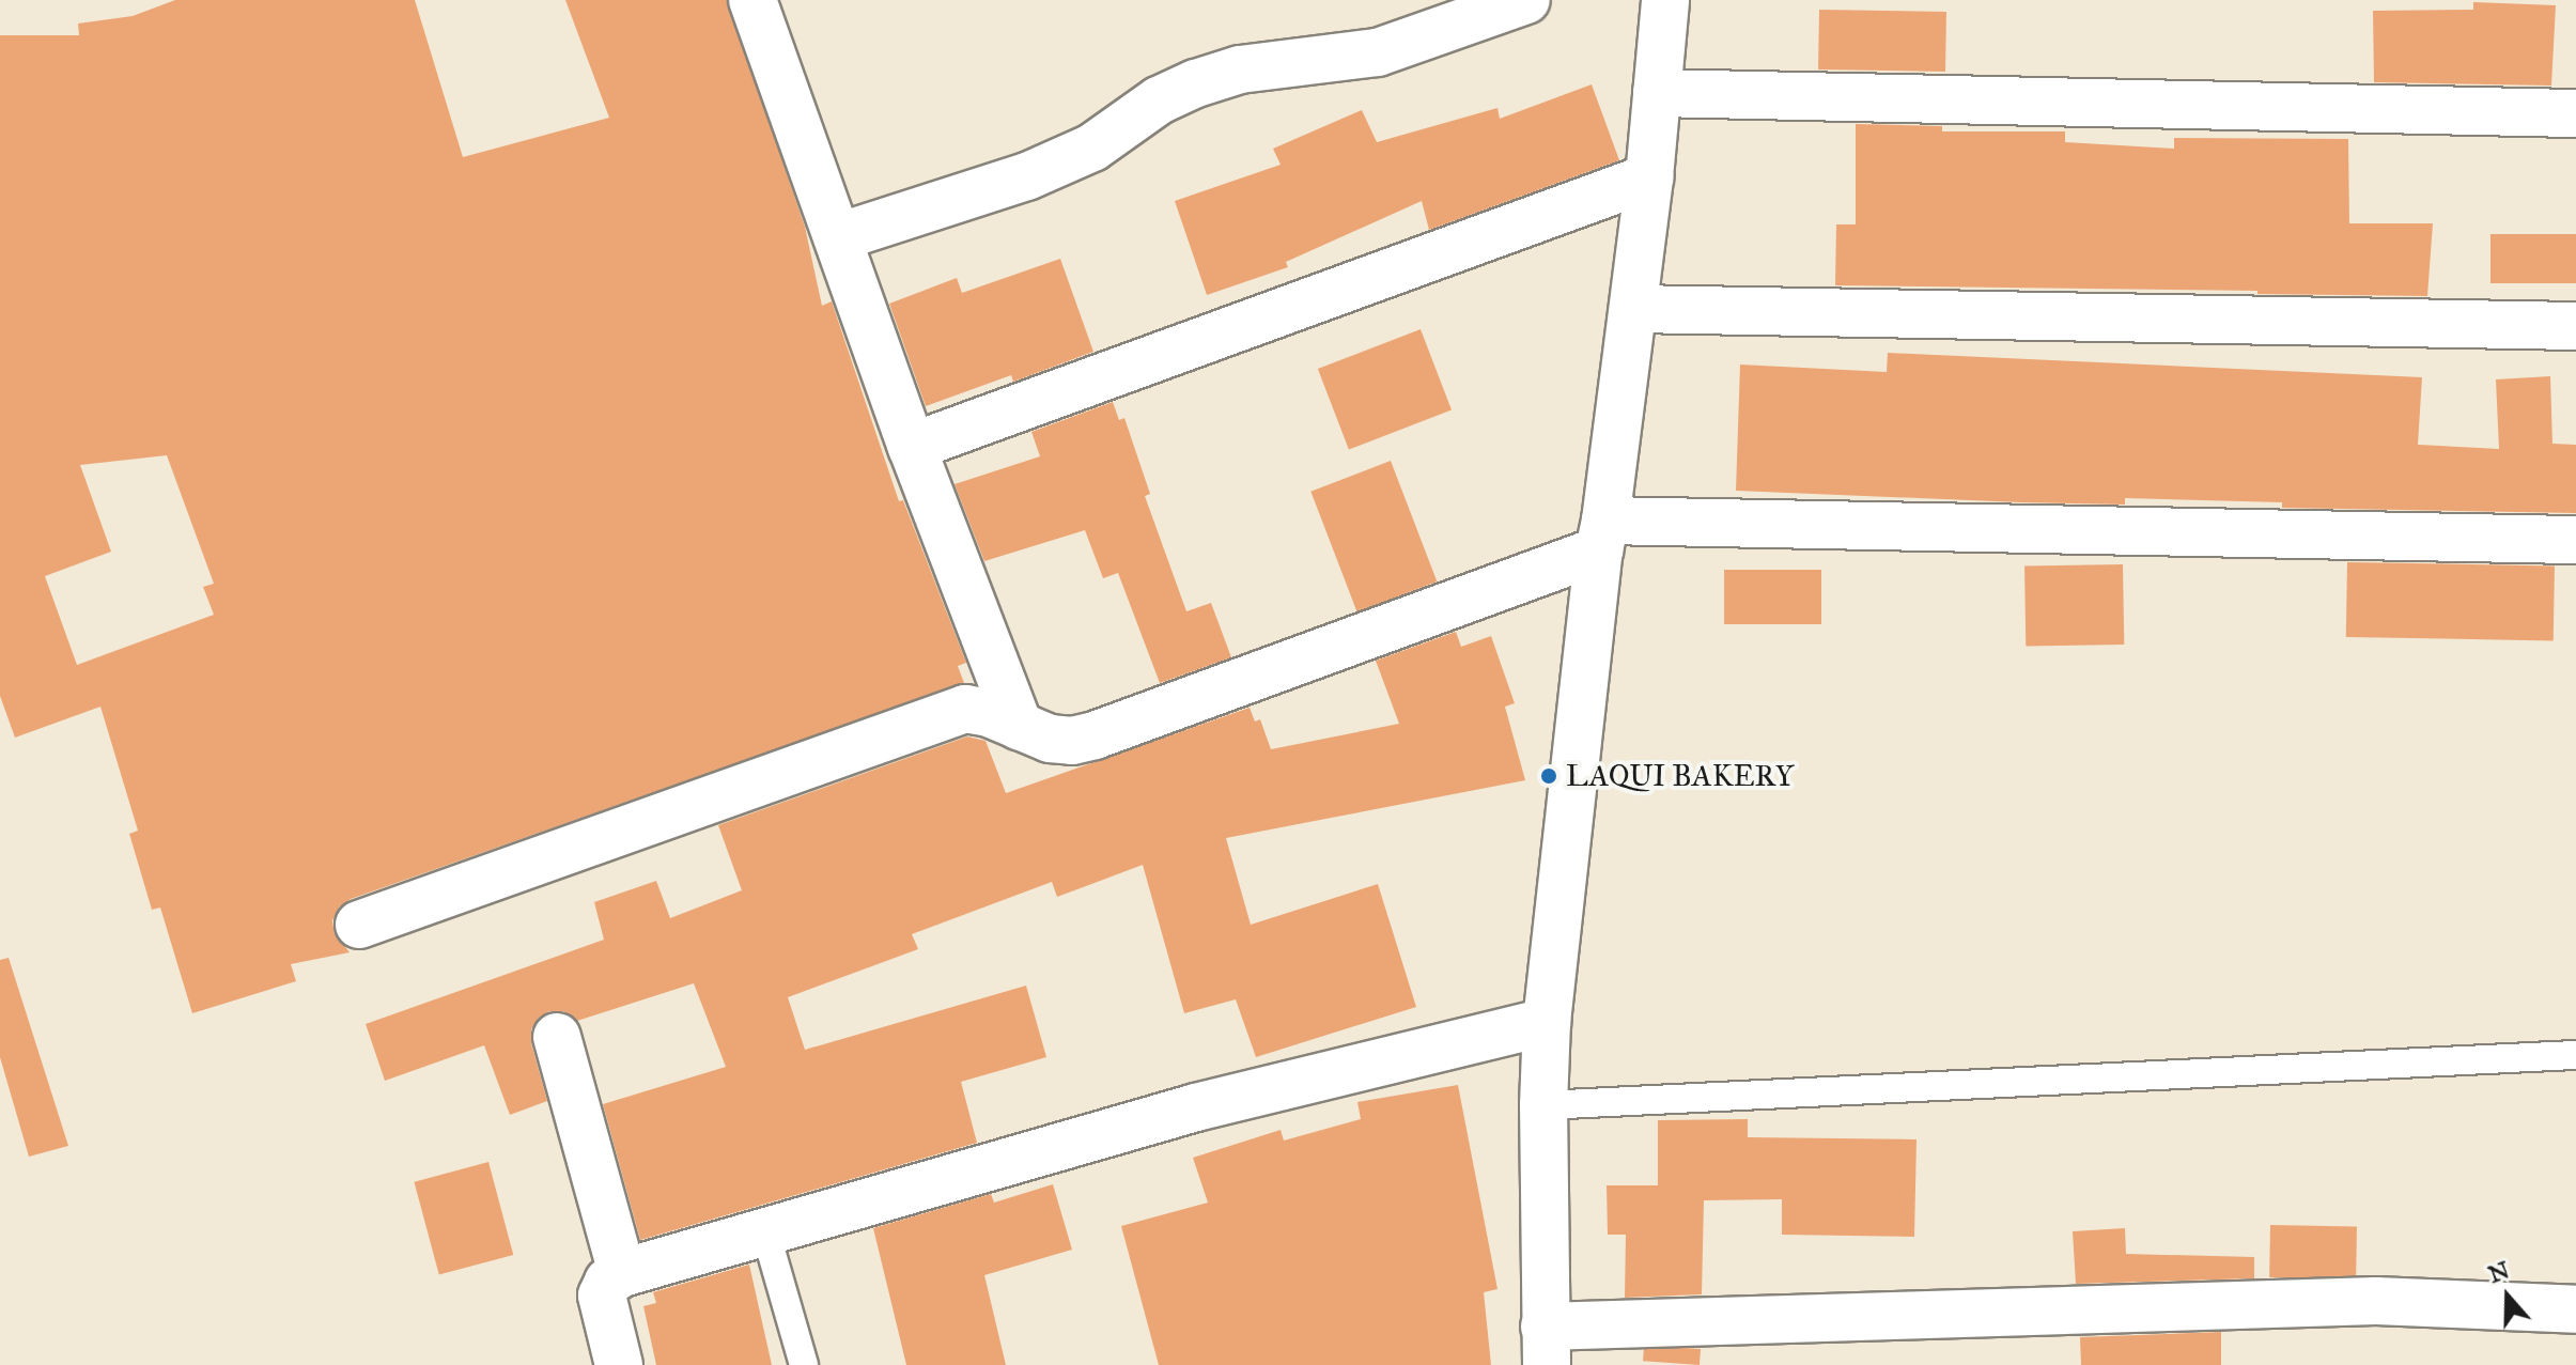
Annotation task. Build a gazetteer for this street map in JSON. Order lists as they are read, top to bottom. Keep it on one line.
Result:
{"places":["LAQUI BAKERY"],"north":"top"}
